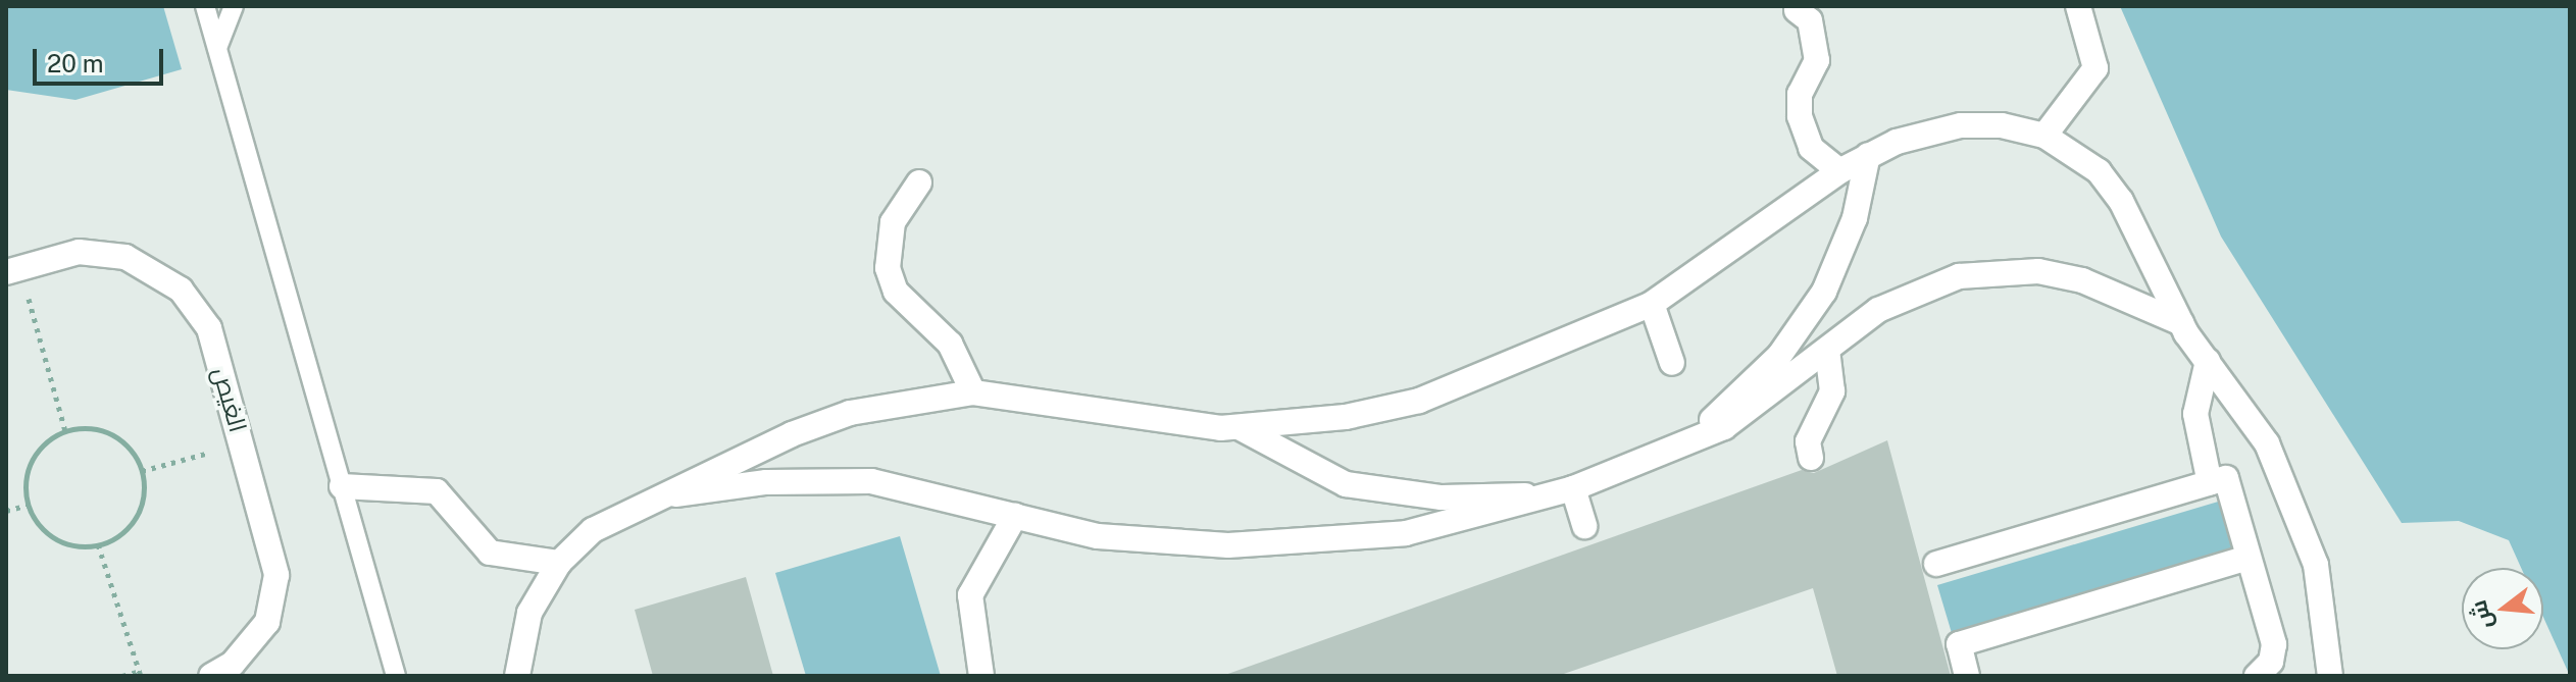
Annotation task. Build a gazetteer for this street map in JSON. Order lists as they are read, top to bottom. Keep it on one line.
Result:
{"streets":{"street":["الغيص"]},"scale_bar":"20 m","north":"left"}
